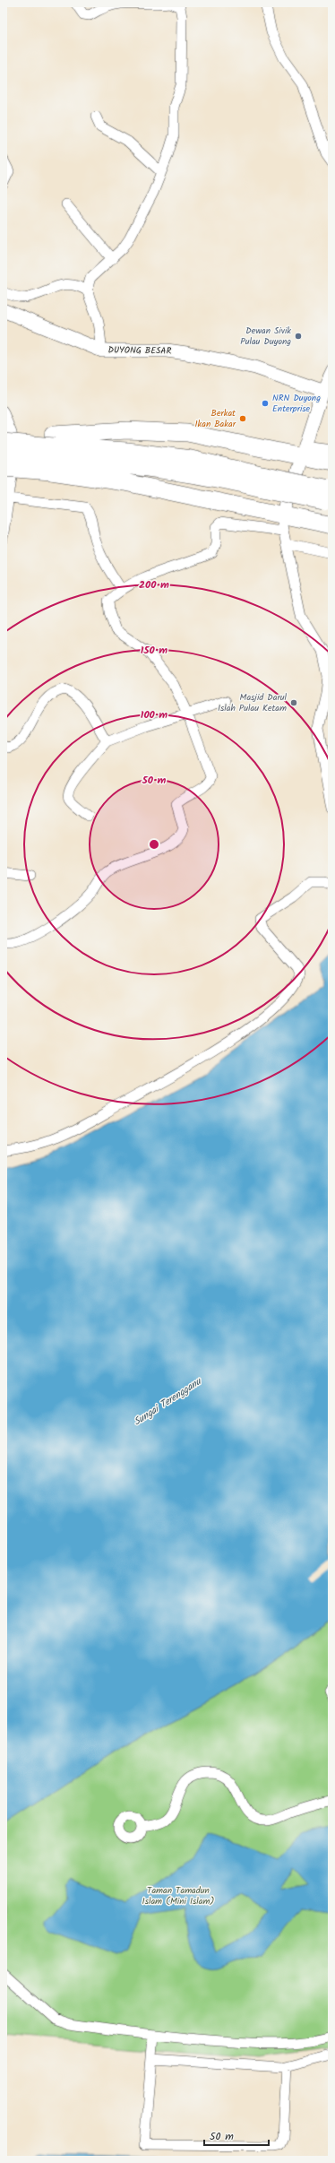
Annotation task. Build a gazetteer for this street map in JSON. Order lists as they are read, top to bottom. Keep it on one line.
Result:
{"streets":{"street":["DUYONG BESAR"]},"water":["Sungai Terengganu"],"parks":["Taman Tamadun Islam (Mini Islam)"],"places":["Dewan Sivik Pulau Duyong","NRN Duyong Enterprise","Berkat Ikan Bakar","Masjid Darul Islah Pulau Ketam"],"scale_bar":"50 m","rings":["200 m","150 m","100 m","50 m"]}
